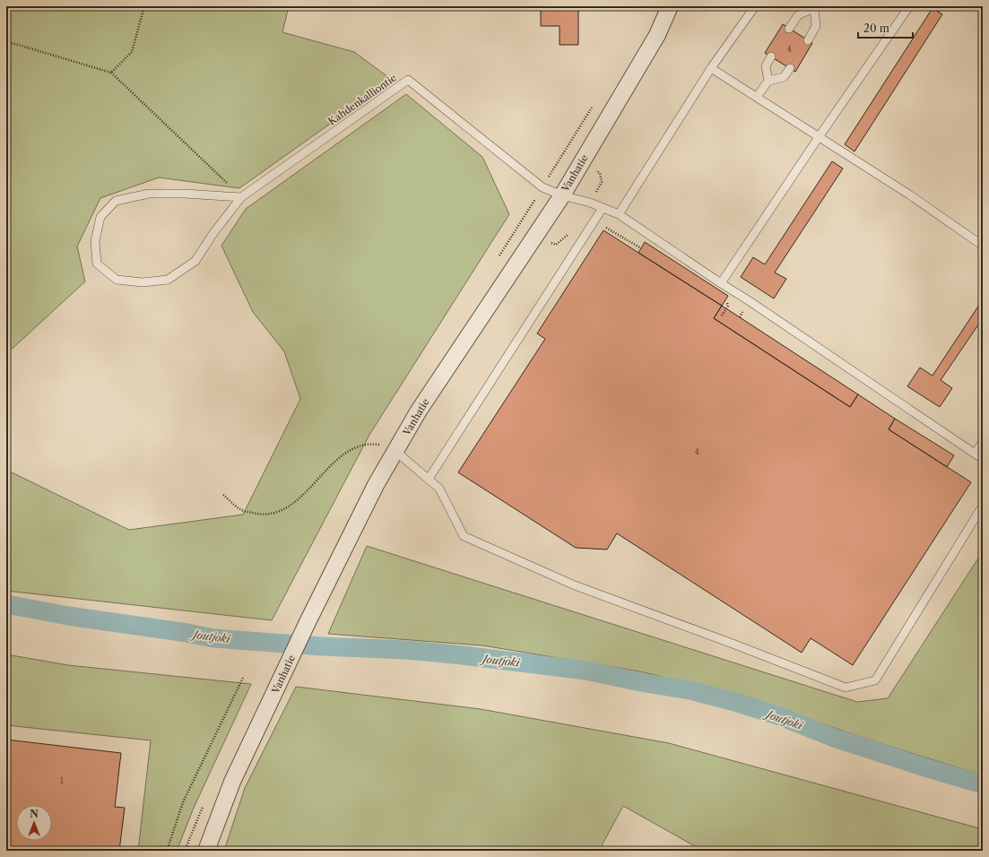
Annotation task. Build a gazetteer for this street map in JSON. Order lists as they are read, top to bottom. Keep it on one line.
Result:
{"streets":{"street":["Vanhatie"],"lane":["Kahdenkalliontie"]},"crossings":[["Kahdenkalliontie","Vanhatie"]],"water":["Joutjoki"],"house_numbers":["4","4","1"],"scale_bar":"20 m","north":"top"}
